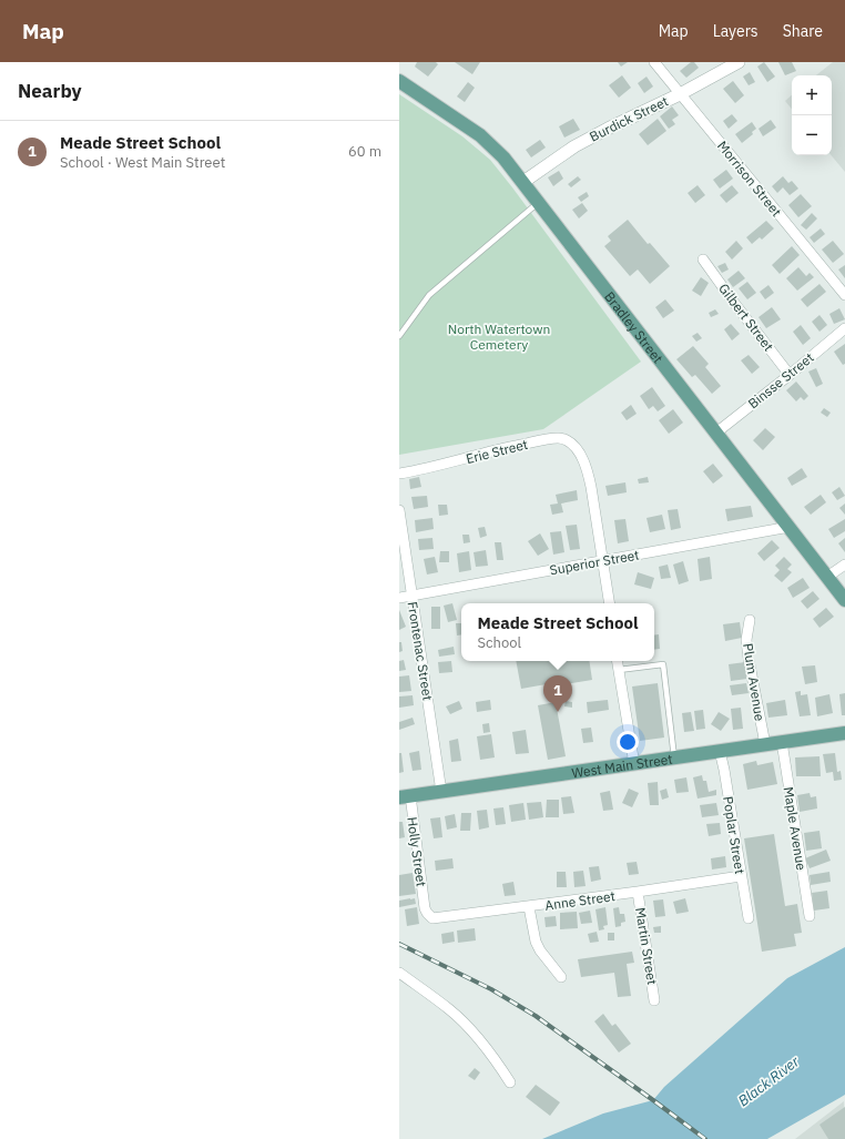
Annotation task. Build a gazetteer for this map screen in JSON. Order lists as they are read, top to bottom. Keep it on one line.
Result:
{"streets":{"main road":["Bradley Street","West Main Street"],"street":["Burdick Street","Morrison Street","Gilbert Street","Binsse Street","Erie Street","Superior Street","Frontenac Street","Plum Avenue","Maple Avenue","Poplar Street","Holly Street","Anne Street","Martin Street"]},"crossings":[["Burdick Street","Morrison Street"],["Burdick Street","Bradley Street"],["Gilbert Street","Binsse Street"],["Bradley Street","Binsse Street"],["Bradley Street","Superior Street"],["Erie Street","Superior Street"],["Superior Street","Frontenac Street"],["Frontenac Street","West Main Street"],["Plum Avenue","West Main Street"],["West Main Street","Maple Avenue"],["West Main Street","Poplar Street"],["West Main Street","Holly Street"],["Poplar Street","Anne Street"],["Holly Street","Anne Street"],["Anne Street","Martin Street"]],"water":["Black River"],"parks":["North Watertown Cemetery"],"page":{"header":"Map","nav":["Map","Layers","Share"],"heading":"Nearby","map_buttons":["+","−"],"list":[{"mark":"1","name":"Meade Street School","note":"School · West Main Street","value":"60 m"}],"popup":["Meade Street School","School"],"pins":"1"}}
